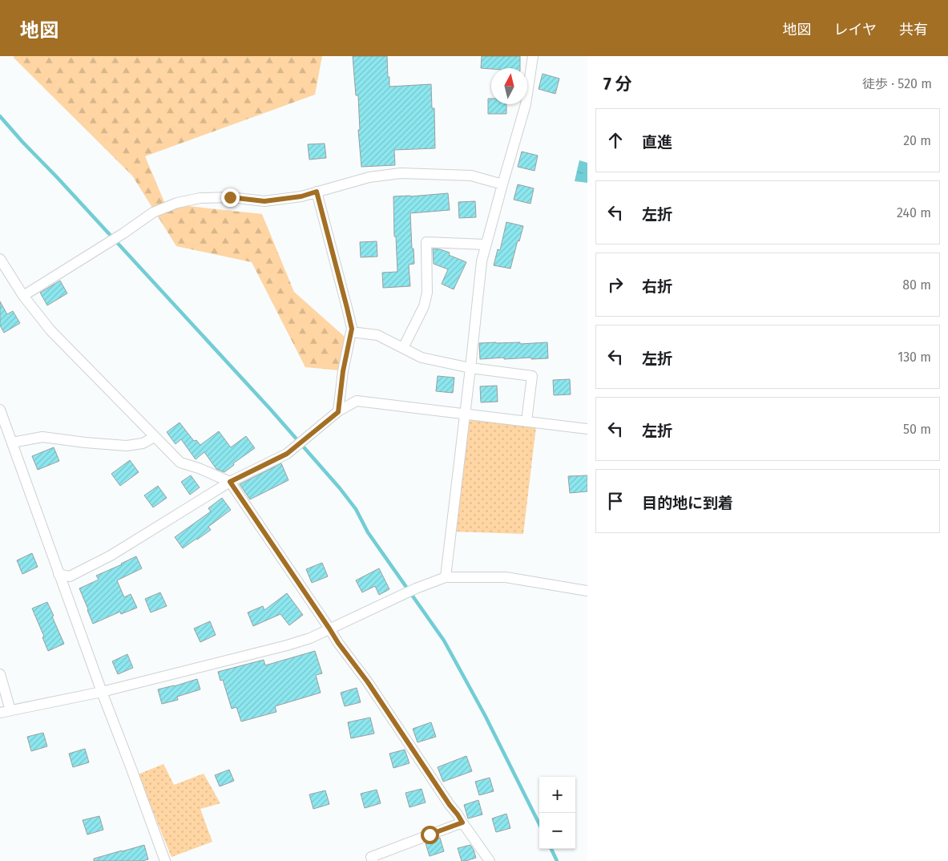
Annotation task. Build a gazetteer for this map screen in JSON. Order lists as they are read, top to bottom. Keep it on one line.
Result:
{"north":"top","page":{"header":"地図","nav":["地図","レイヤ","共有"],"heading":["7 分","徒歩 · 520 m"],"list":[["直進","20 m"],["左折","240 m"],["右折","80 m"],["左折","130 m"],["左折","50 m"],"目的地に到着"],"map_buttons":["+","−"]}}
